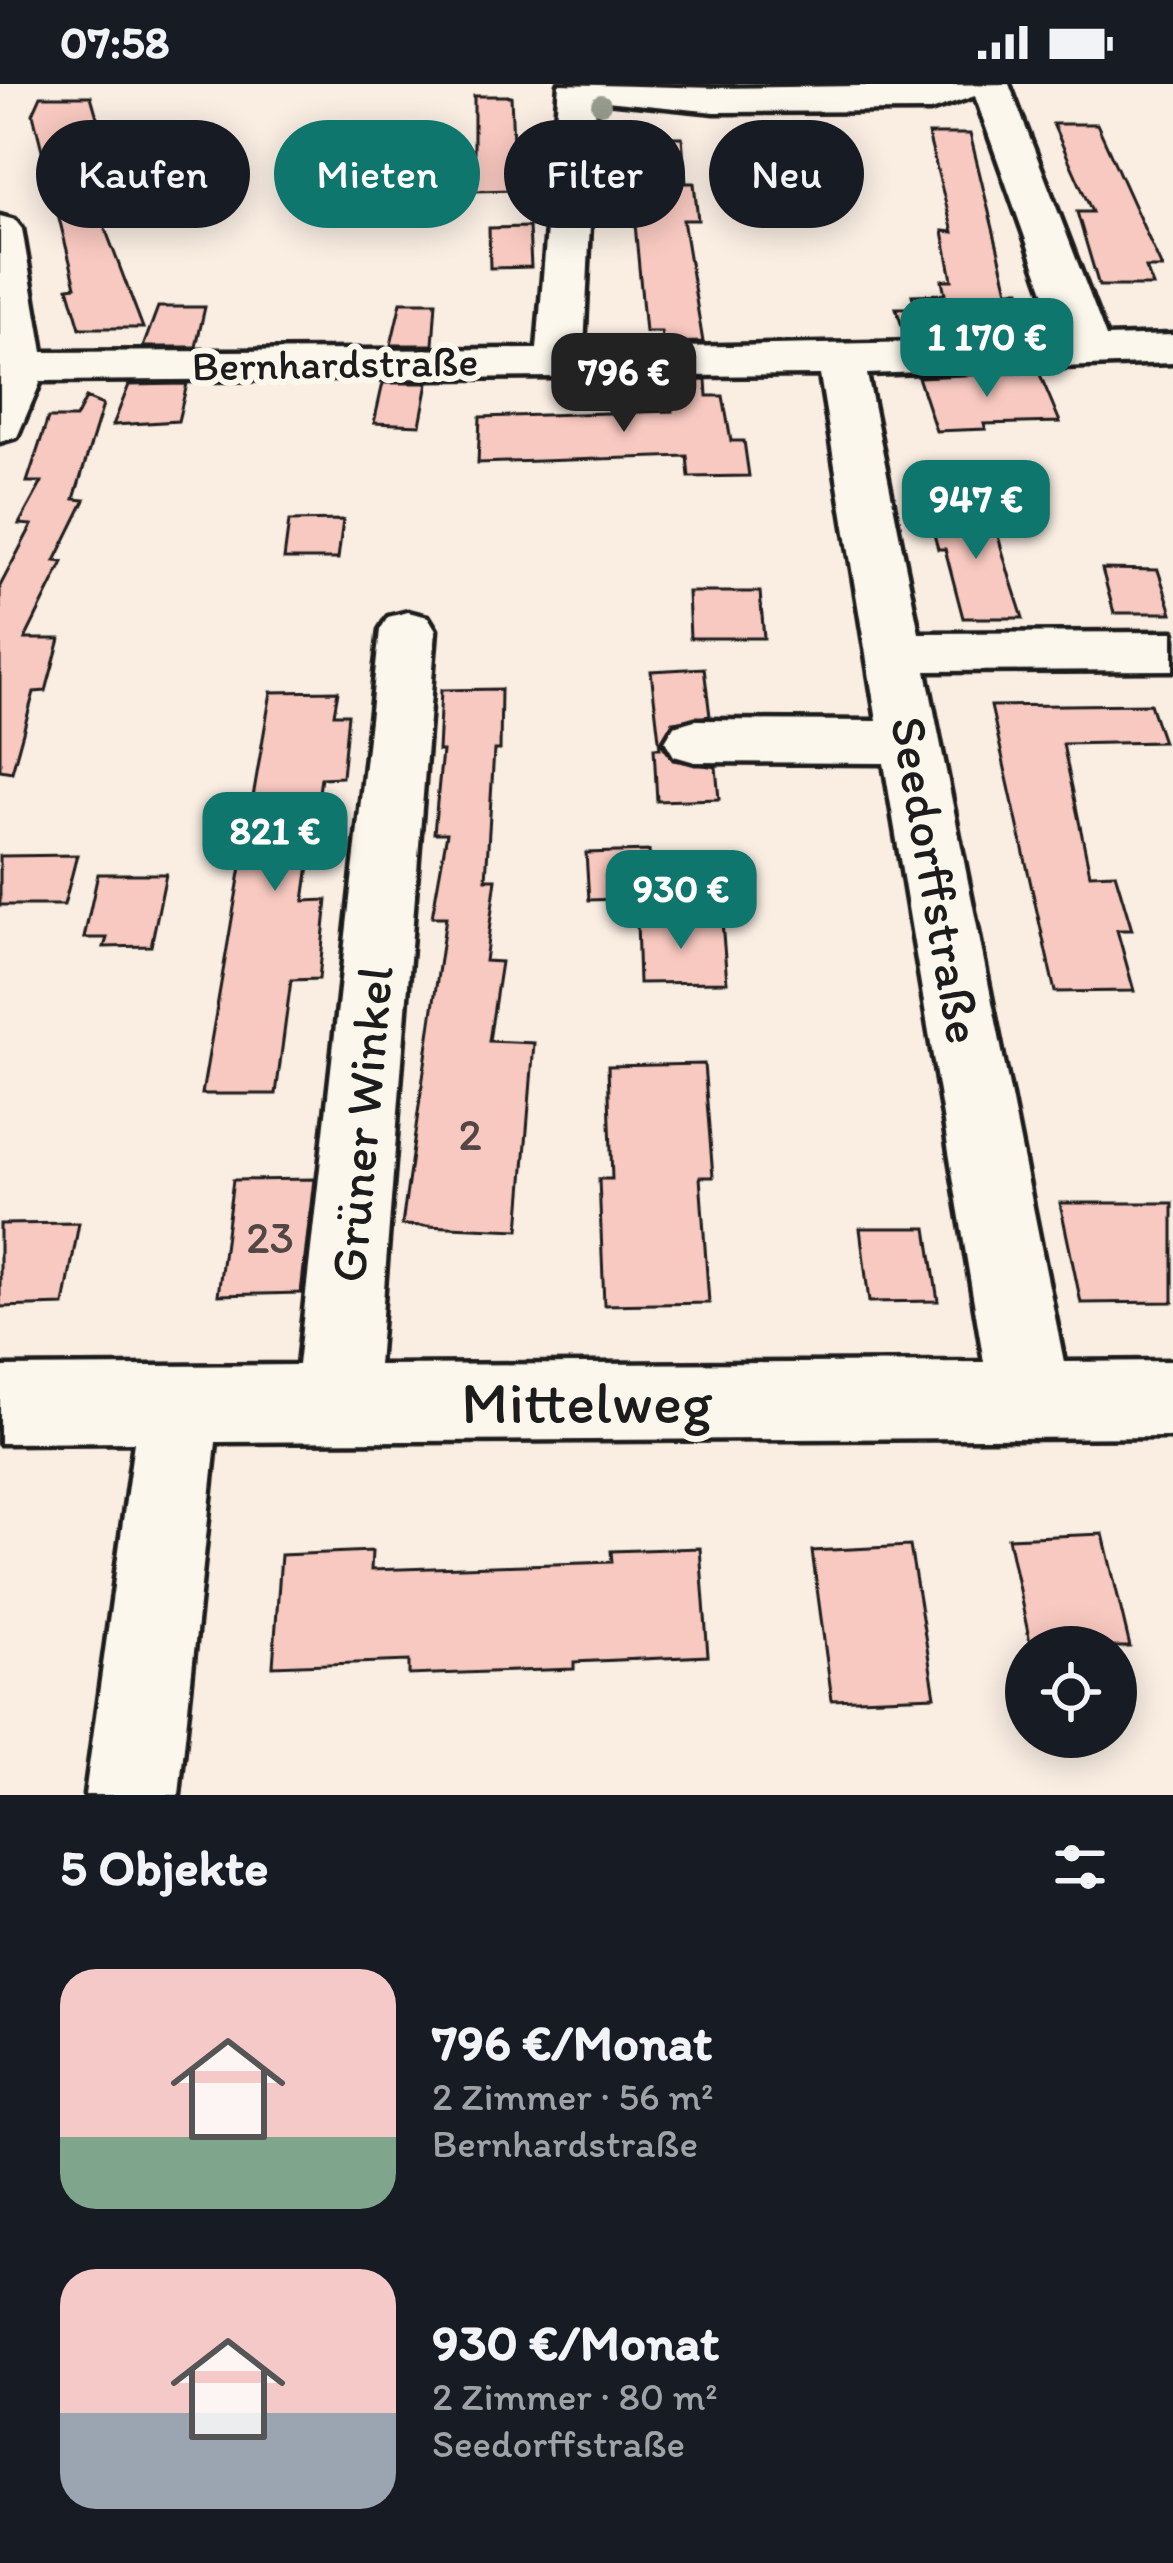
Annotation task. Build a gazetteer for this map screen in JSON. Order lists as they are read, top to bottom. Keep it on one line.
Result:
{"streets":{"street":["Bernhardstraße","Seedorffstraße","Grüner Winkel","Mittelweg"]},"crossings":[["Bernhardstraße","Seedorffstraße"],["Seedorffstraße","Mittelweg"],["Grüner Winkel","Mittelweg"]],"house_numbers":["2","23"],"page":{"status":"07:58","chip":["Kaufen","Mieten","Filter","Neu"],"price":["1 170 €","796 €","947 €","821 €","930 €"],"heading":"5 Objekte","list":[{"name":"796 €/Monat","note":"2 Zimmer · 56 m² · Bernhardstraße"},{"name":"930 €/Monat","note":"2 Zimmer · 80 m² · Seedorffstraße"}]}}
